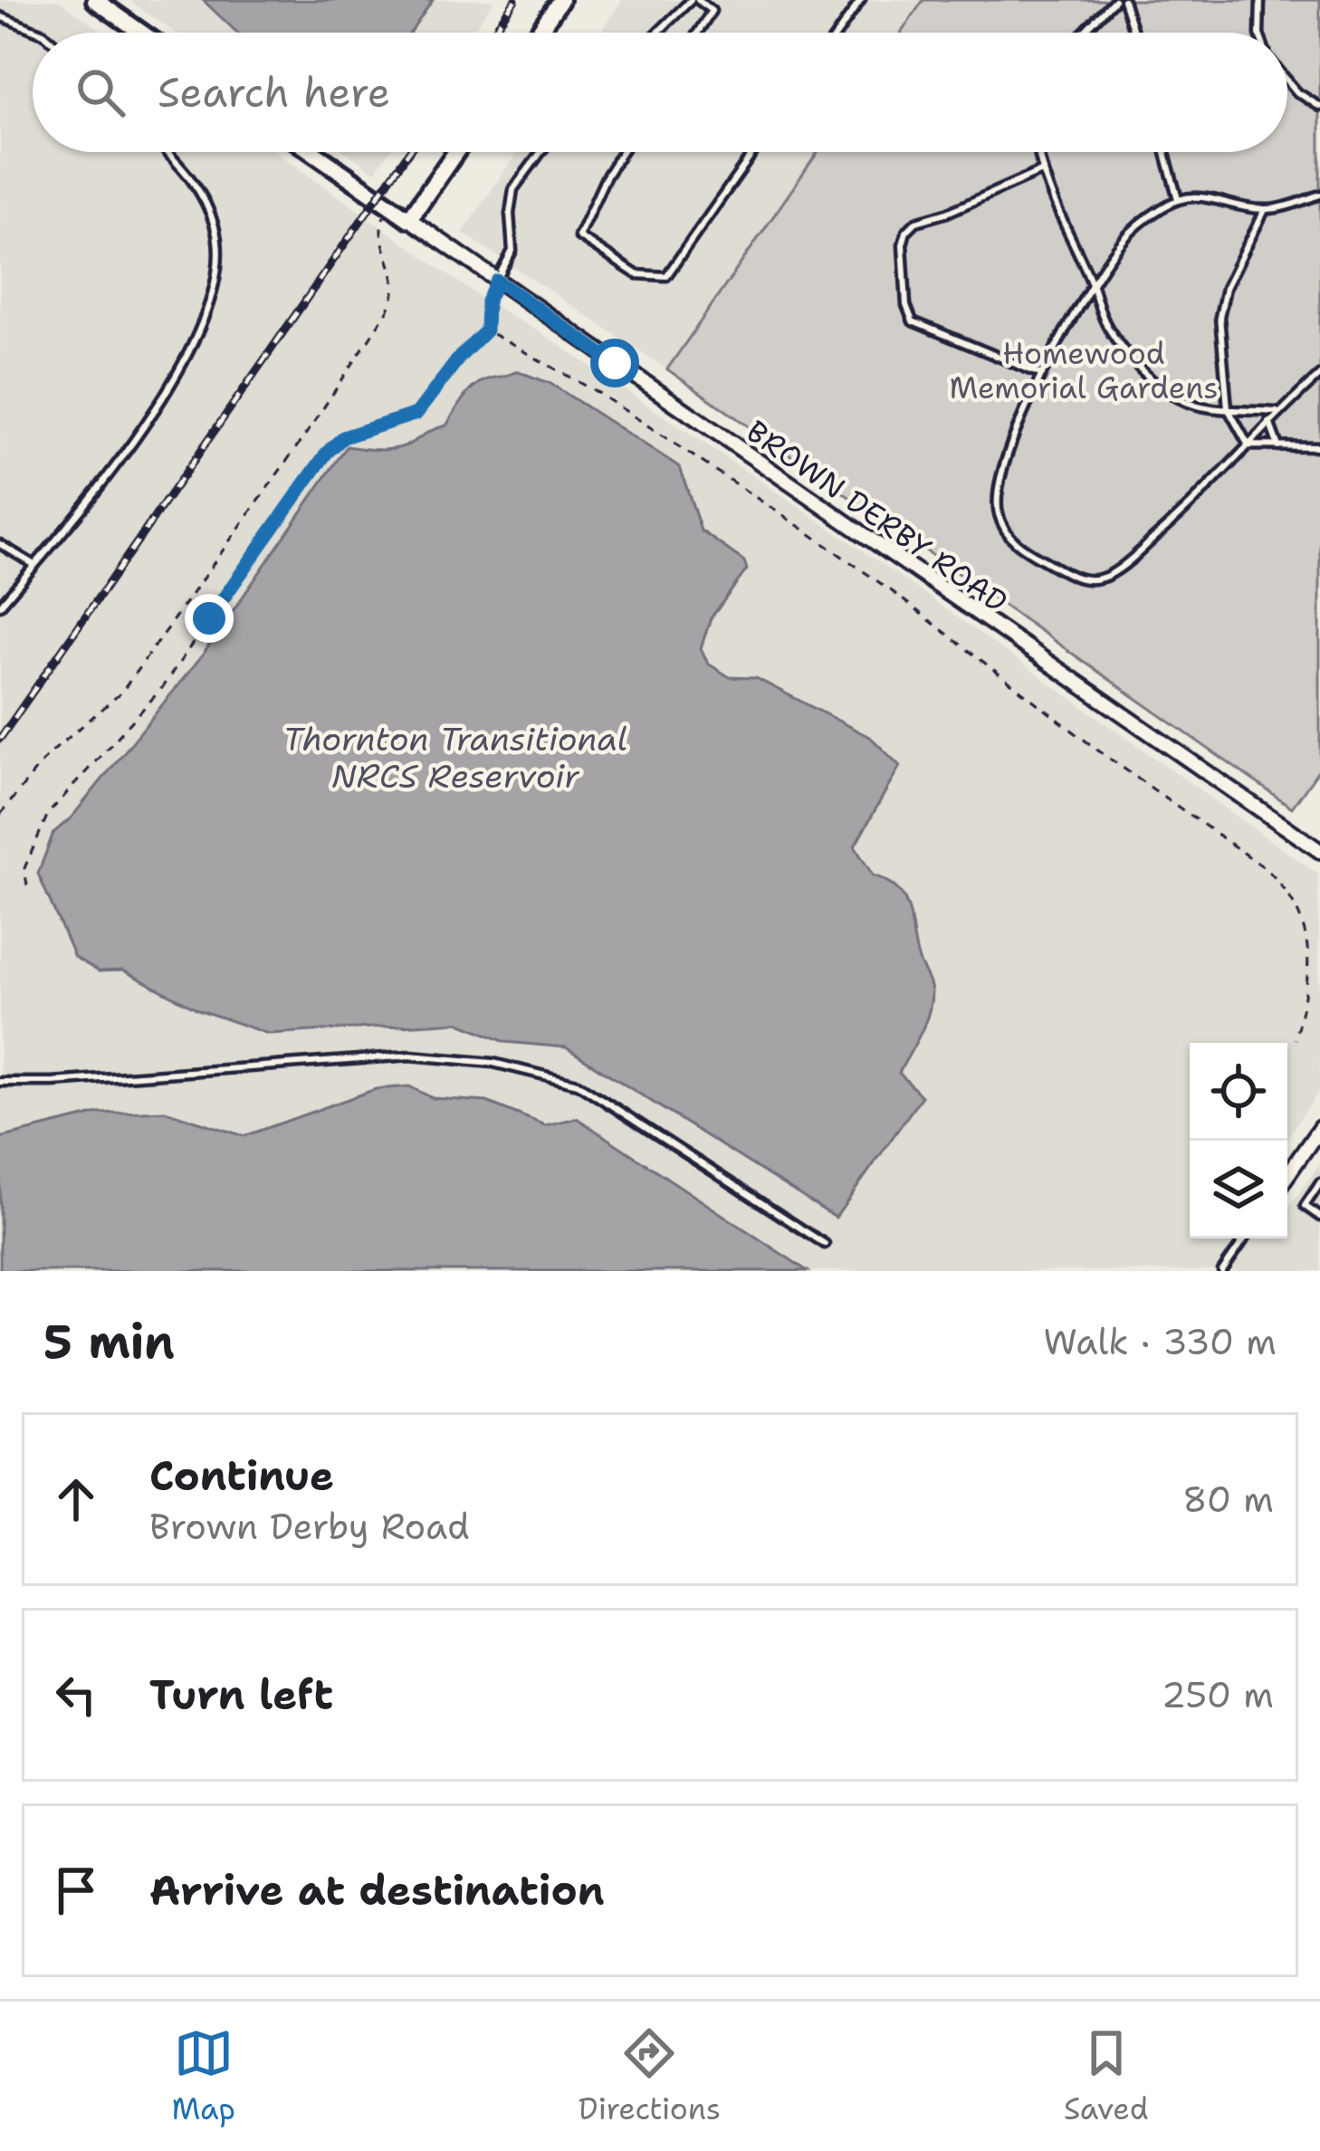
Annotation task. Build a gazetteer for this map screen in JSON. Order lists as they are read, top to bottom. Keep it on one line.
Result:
{"streets":{"street":["BROWN DERBY ROAD"]},"water":["Thornton Transitional NRCS Reservoir"],"parks":["Homewood Memorial Gardens"],"page":{"search":"Search here","heading":["5 min","Walk · 330 m"],"list":[["Continue","Brown Derby Road","80 m"],["Turn left","250 m"],"Arrive at destination"],"nav":["Map","Directions","Saved"]}}
